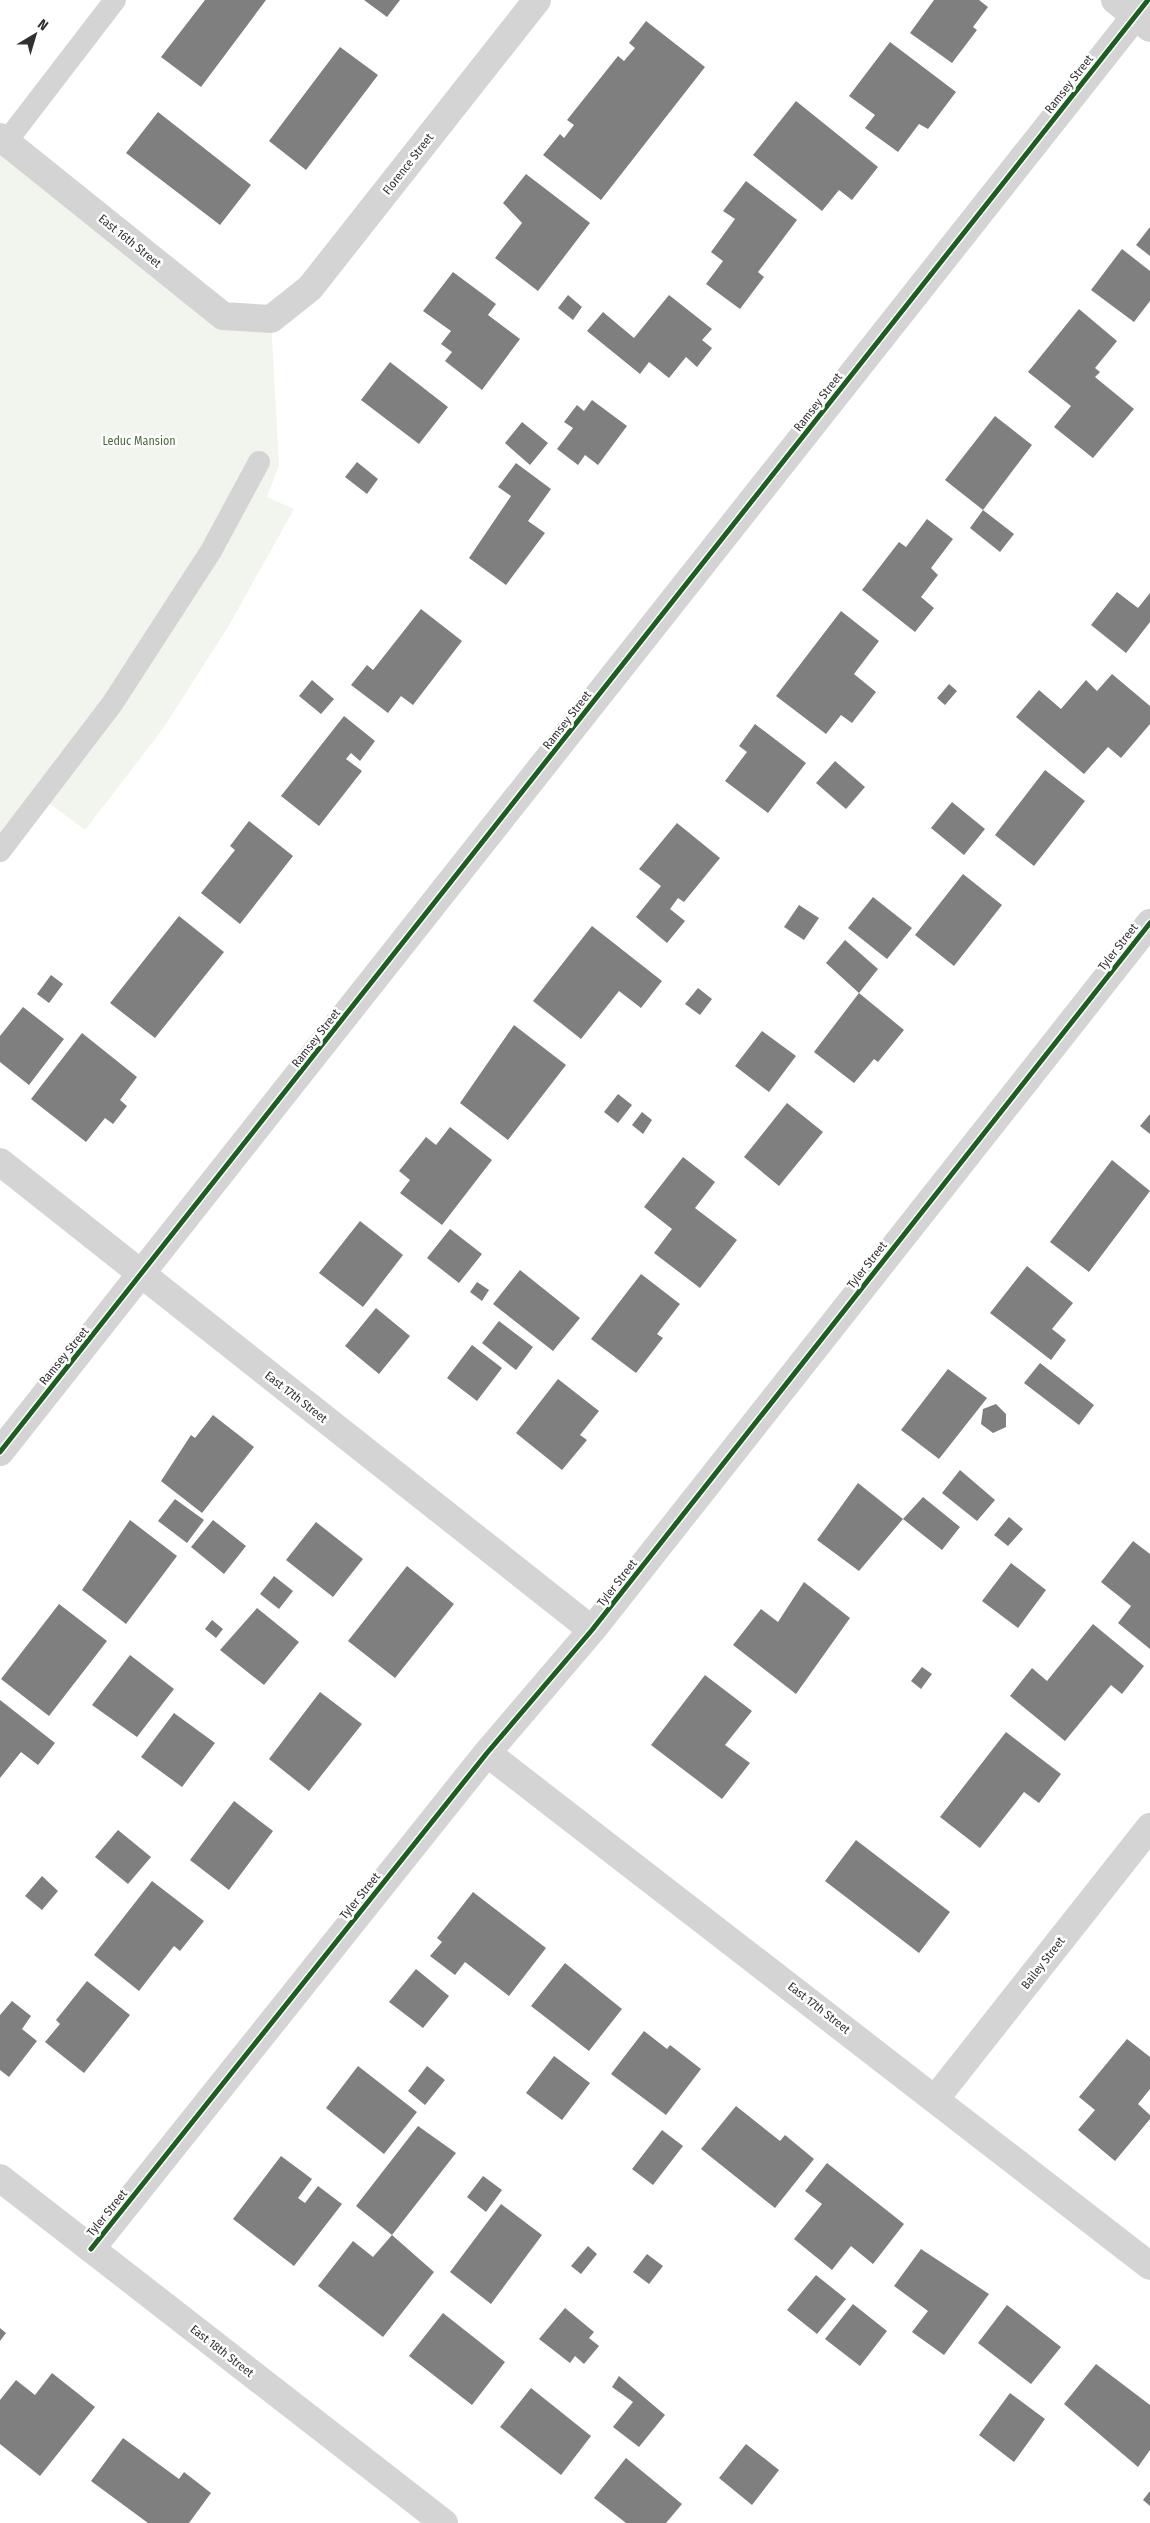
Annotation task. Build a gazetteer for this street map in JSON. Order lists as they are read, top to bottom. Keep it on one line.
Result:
{"streets":{"street":["Ramsey Street","Florence Street","East 16th Street","Tyler Street","East 17th Street","Bailey Street","East 18th Street"]},"crossings":[["Ramsey Street","East 17th Street"],["Florence Street","East 16th Street"],["Tyler Street","East 17th Street"],["Tyler Street","East 18th Street"],["East 17th Street","Bailey Street"]],"parks":["Leduc Mansion"],"north":"top right"}
